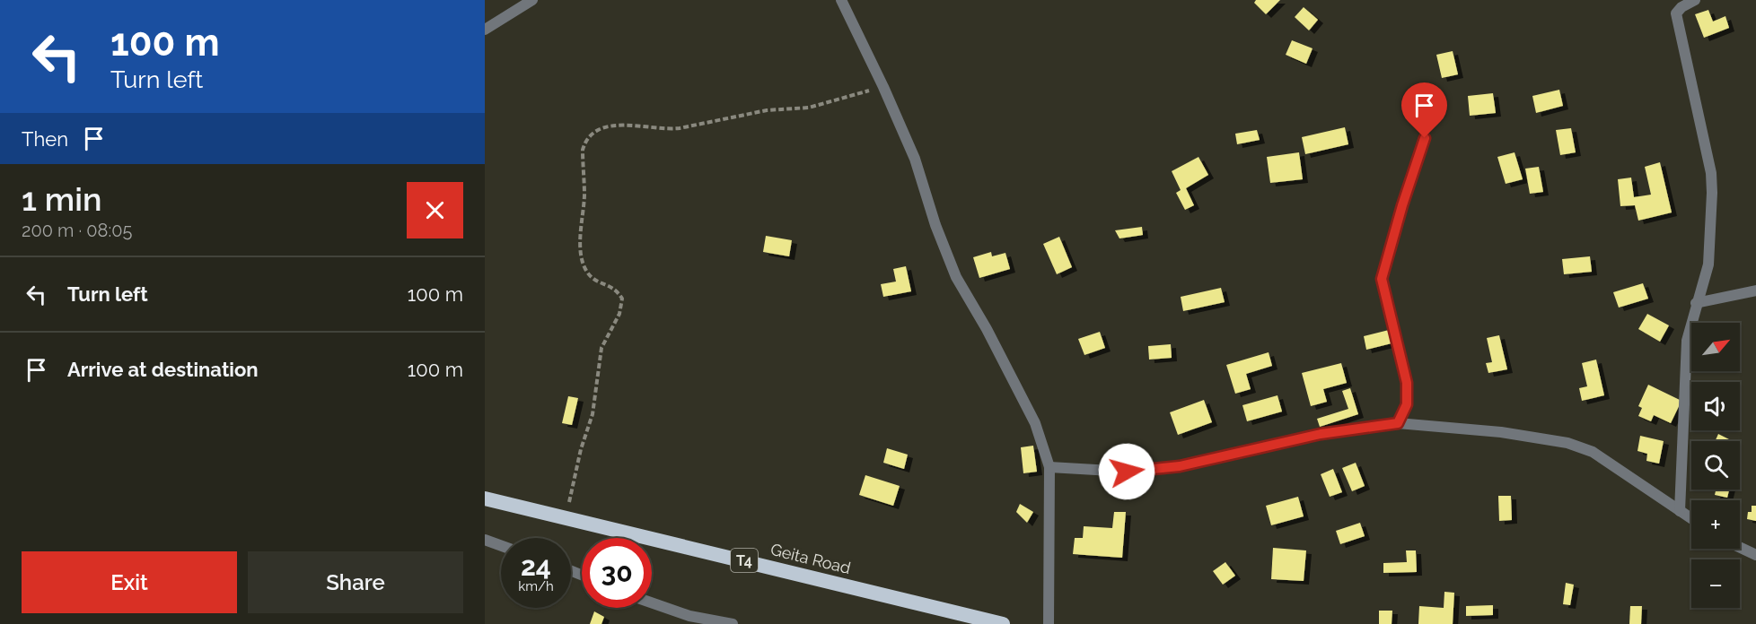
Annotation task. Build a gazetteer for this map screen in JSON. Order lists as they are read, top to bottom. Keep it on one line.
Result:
{"streets":{"highway":["Geita Road","T4"]},"north":"top right","page":{"turn":["100 m","Turn left"],"then":"Then","heading":["1 min","200 m · 08:05"],"list":[{"name":"Turn left","value":"100 m"},{"name":"Arrive at destination","value":"100 m"}],"map_buttons":["+","−"],"speed":"24 km/h","limit":"30","buttons":["Exit","Share"]}}
